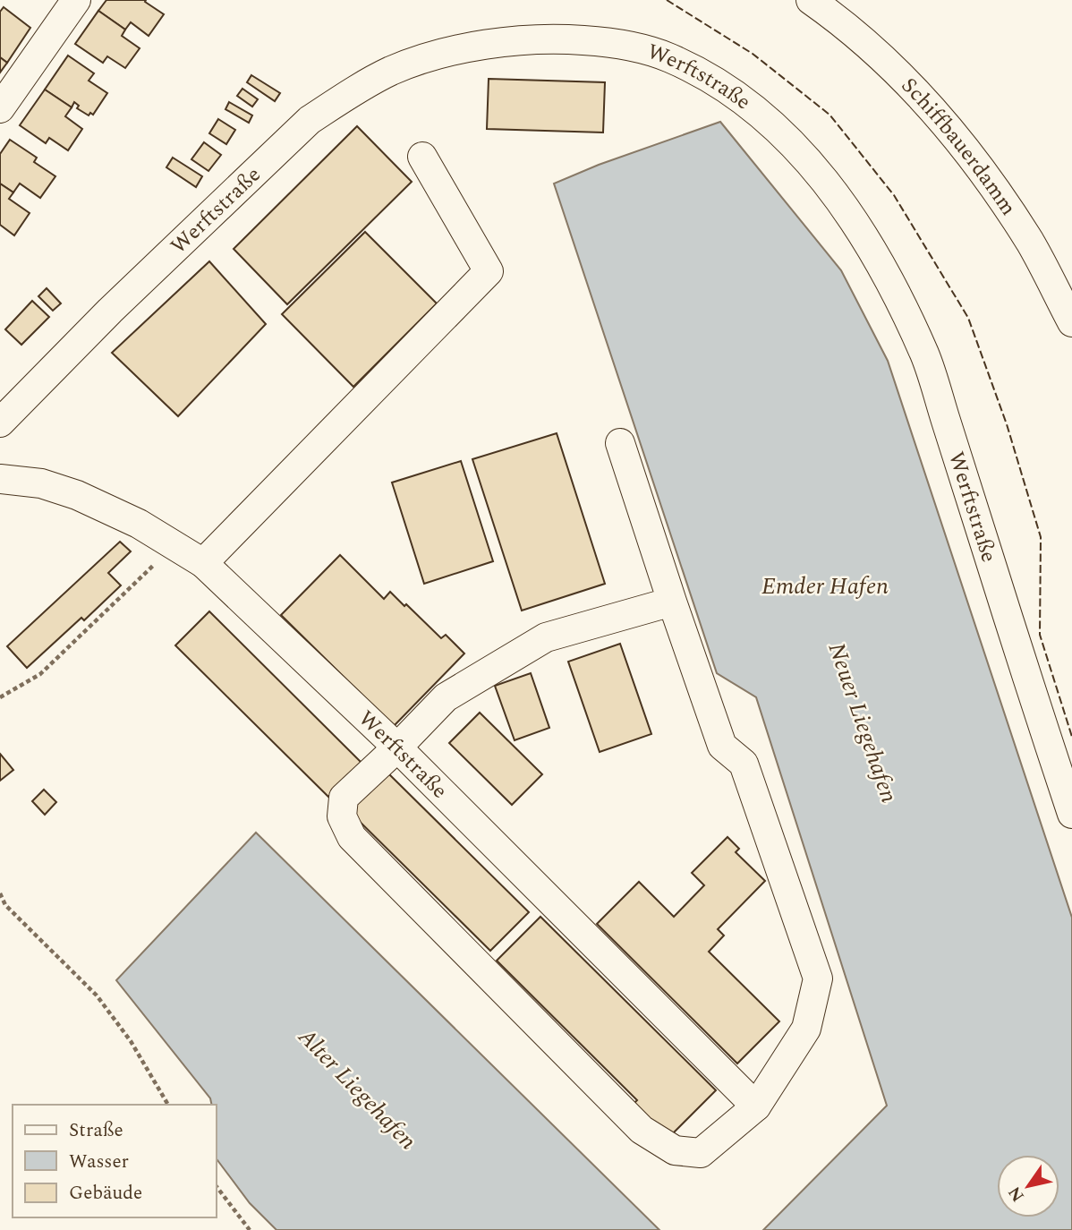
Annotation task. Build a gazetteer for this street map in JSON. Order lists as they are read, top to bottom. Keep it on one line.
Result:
{"streets":{"street":["Werftstraße","Schiffbauerdamm"]},"water":["Emder Hafen","Neuer Liegehafen","Alter Liegehafen"],"legend":["Straße","Wasser","Gebäude"],"north":"bottom left"}
